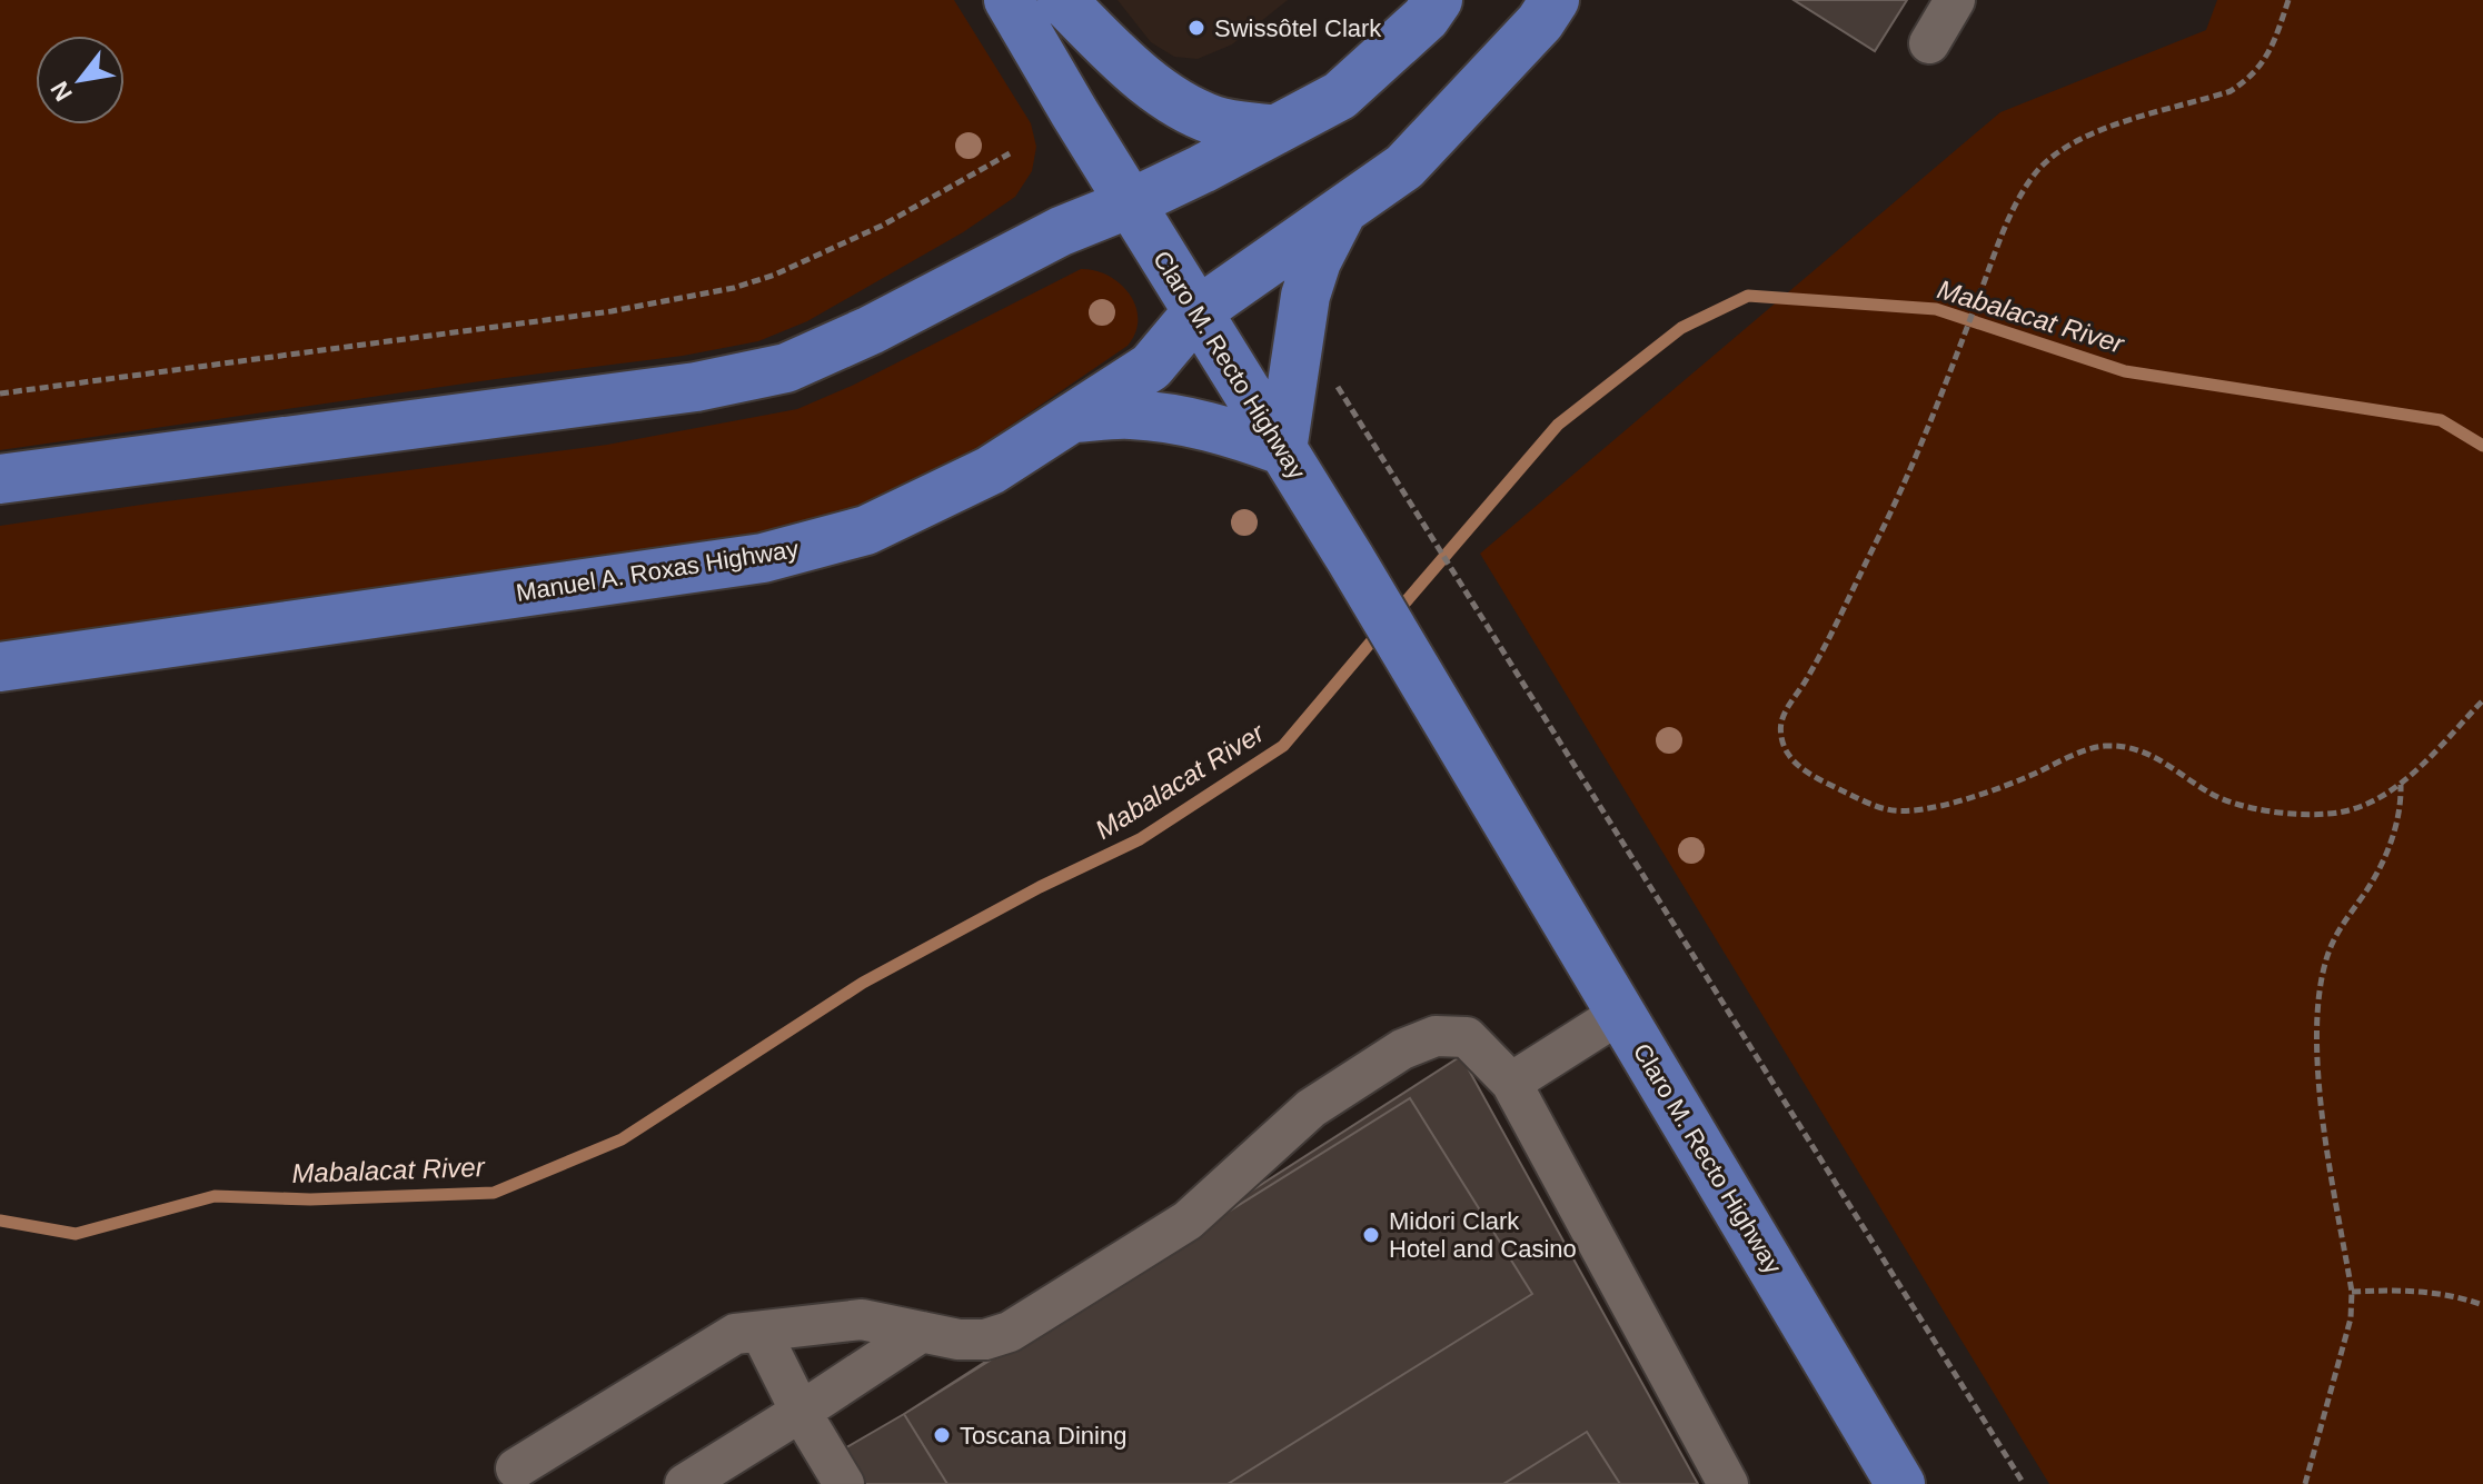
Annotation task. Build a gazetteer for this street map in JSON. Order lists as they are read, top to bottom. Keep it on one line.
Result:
{"streets":{"main road":["Claro M. Recto Highway","Manuel A. Roxas Highway"]},"crossings":[["Claro M. Recto Highway","Manuel A. Roxas Highway"]],"water":["Mabalacat River"],"places":["Swissôtel Clark","Midori Clark Hotel and Casino","Toscana Dining"],"north":"bottom left"}
